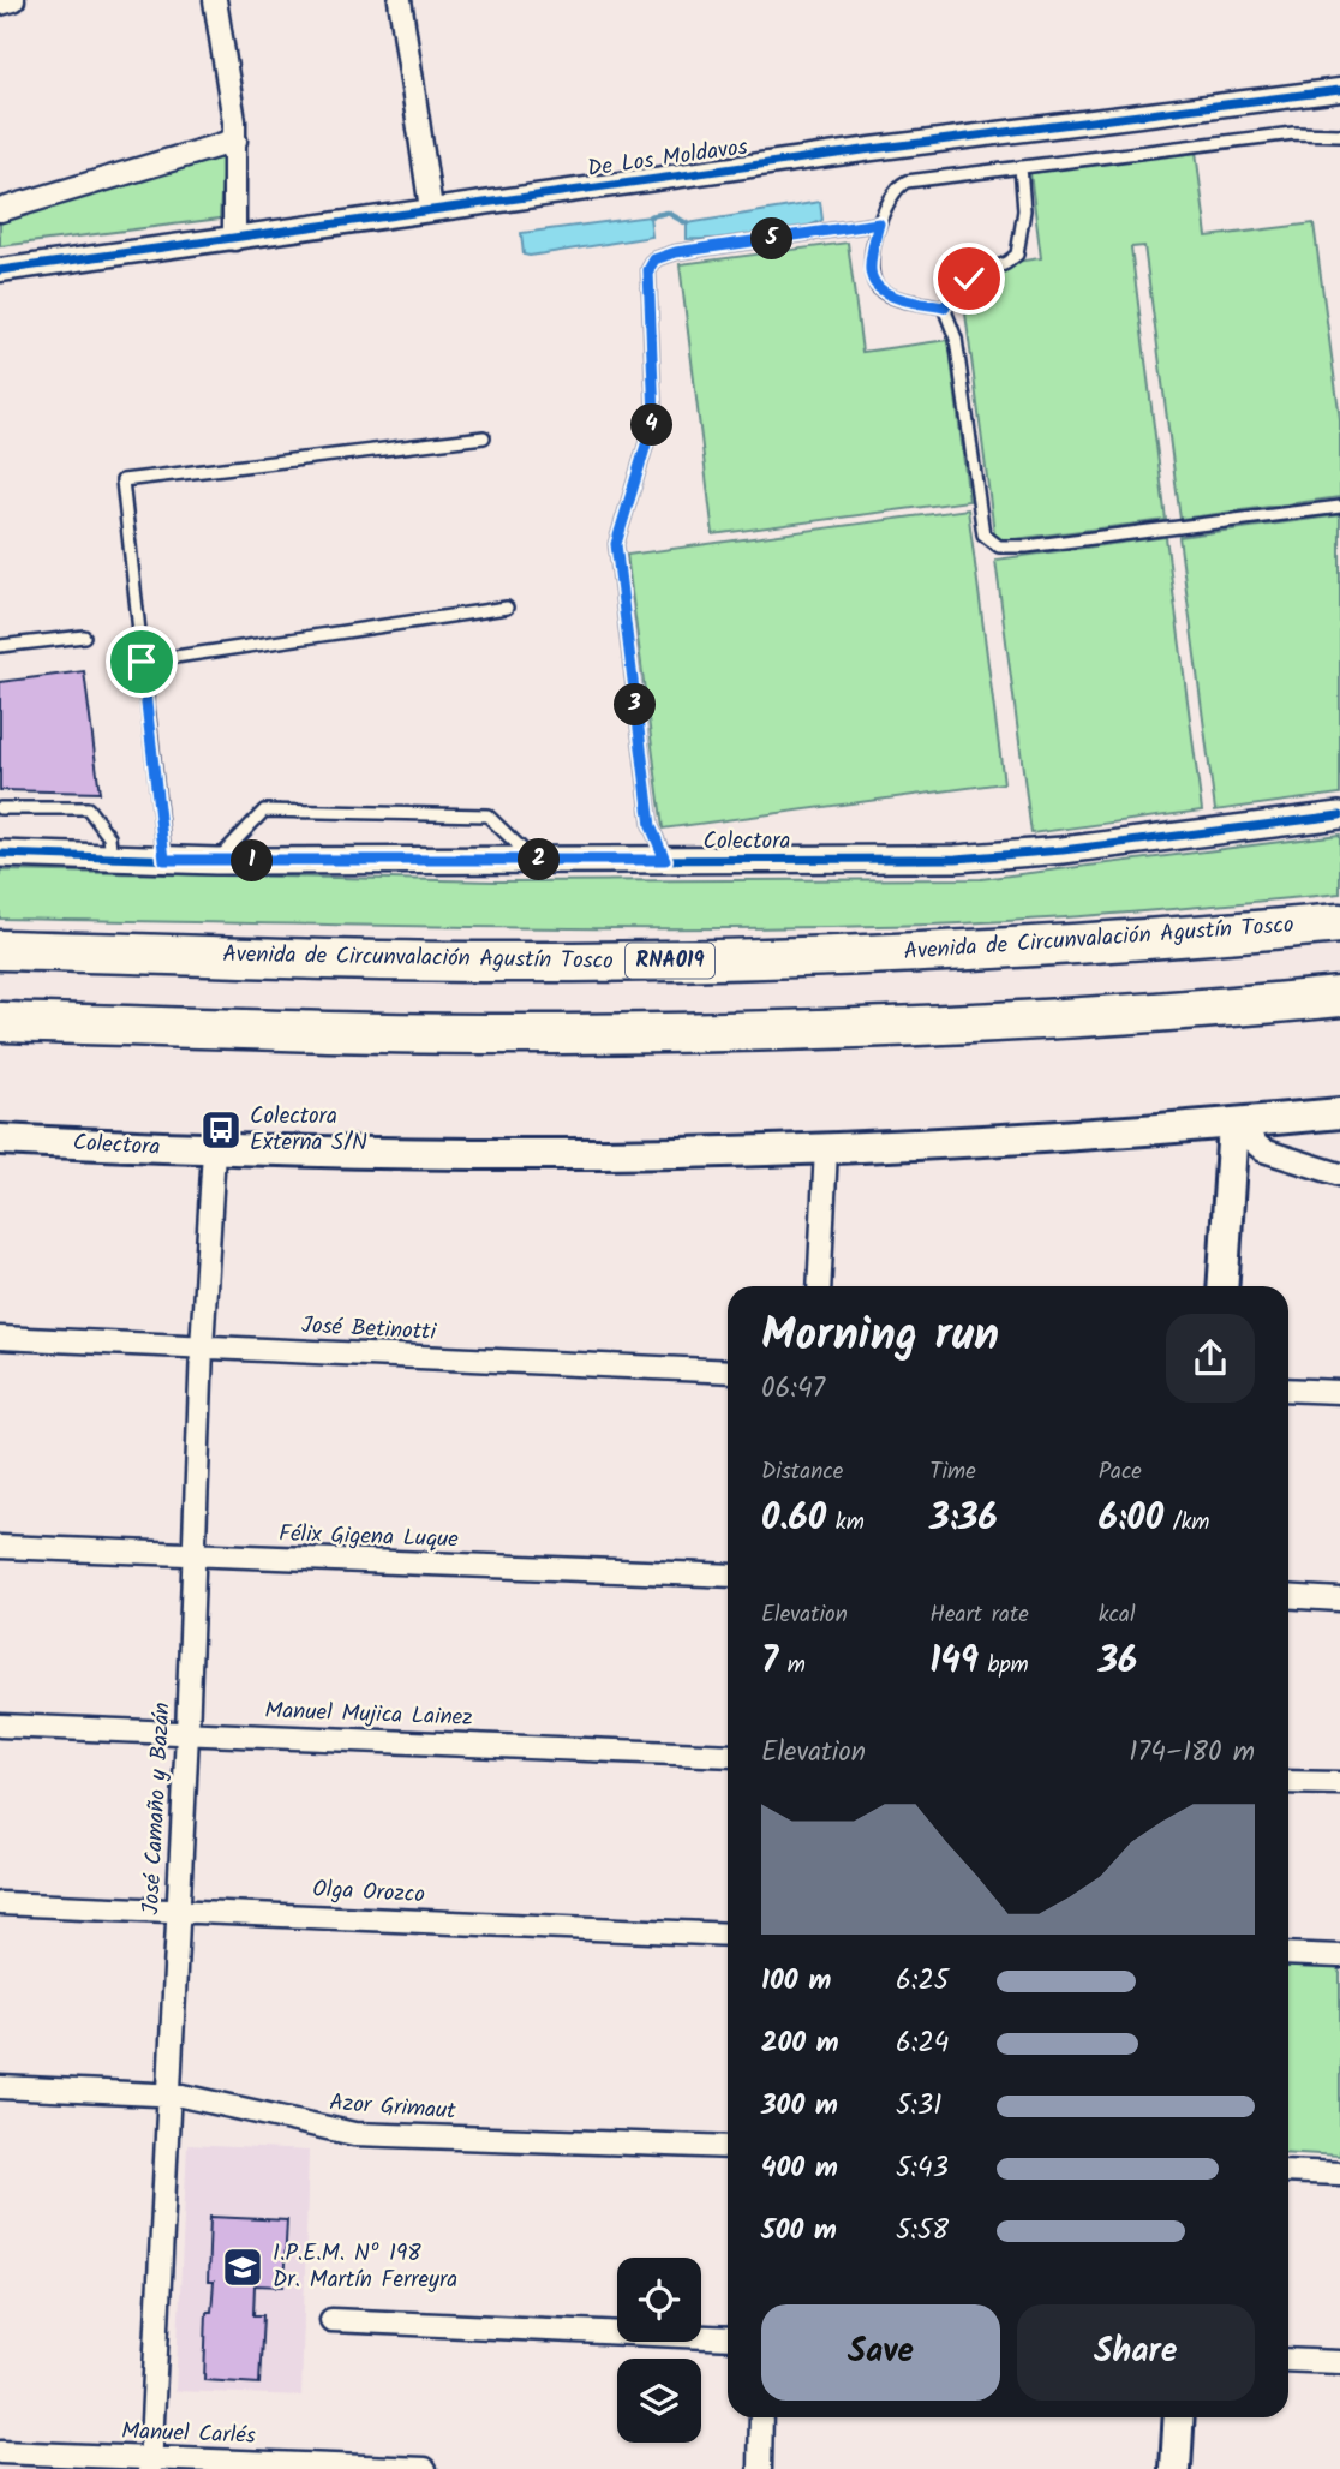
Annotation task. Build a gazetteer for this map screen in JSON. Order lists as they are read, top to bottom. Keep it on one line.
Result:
{"streets":{"highway":["Avenida de Circunvalación Agustín Tosco","RNA019"],"main road":["Colectora"],"street":["De Los Moldavos","José Betinotti","Félix Gigena Luque","Manuel Mujica Lainez","José Camaño y Bazán","Olga Orozco","Azor Grimaut","Manuel Carlés"]},"crossings":[["Colectora","José Camaño y Bazán"],["José Betinotti","José Camaño y Bazán"],["Félix Gigena Luque","José Camaño y Bazán"],["Manuel Mujica Lainez","José Camaño y Bazán"],["José Camaño y Bazán","Olga Orozco"],["José Camaño y Bazán","Azor Grimaut"],["José Camaño y Bazán","Manuel Carlés"]],"places":{"bus stop":["Colectora Externa S/N"],"school or university":["I.P.E.M. Nº 198 Dr. Martín Ferreyra"]},"page":{"pins":["5","4","3","2","1"],"heading":["Morning run","06:47"],"stats":[["Distance","0.60 km"],["Time","3:36"],["Pace","6:00 /km"],["Elevation","7 m"],["Heart rate","149 bpm"],["kcal","36"]],"chart":["Elevation","174–180 m"],"list":[{"name":"100 m","note":"6:25"},{"name":"200 m","note":"6:24"},{"name":"300 m","note":"5:31"},{"name":"400 m","note":"5:43"},{"name":"500 m","note":"5:58"}],"buttons":["Save","Share"]}}
